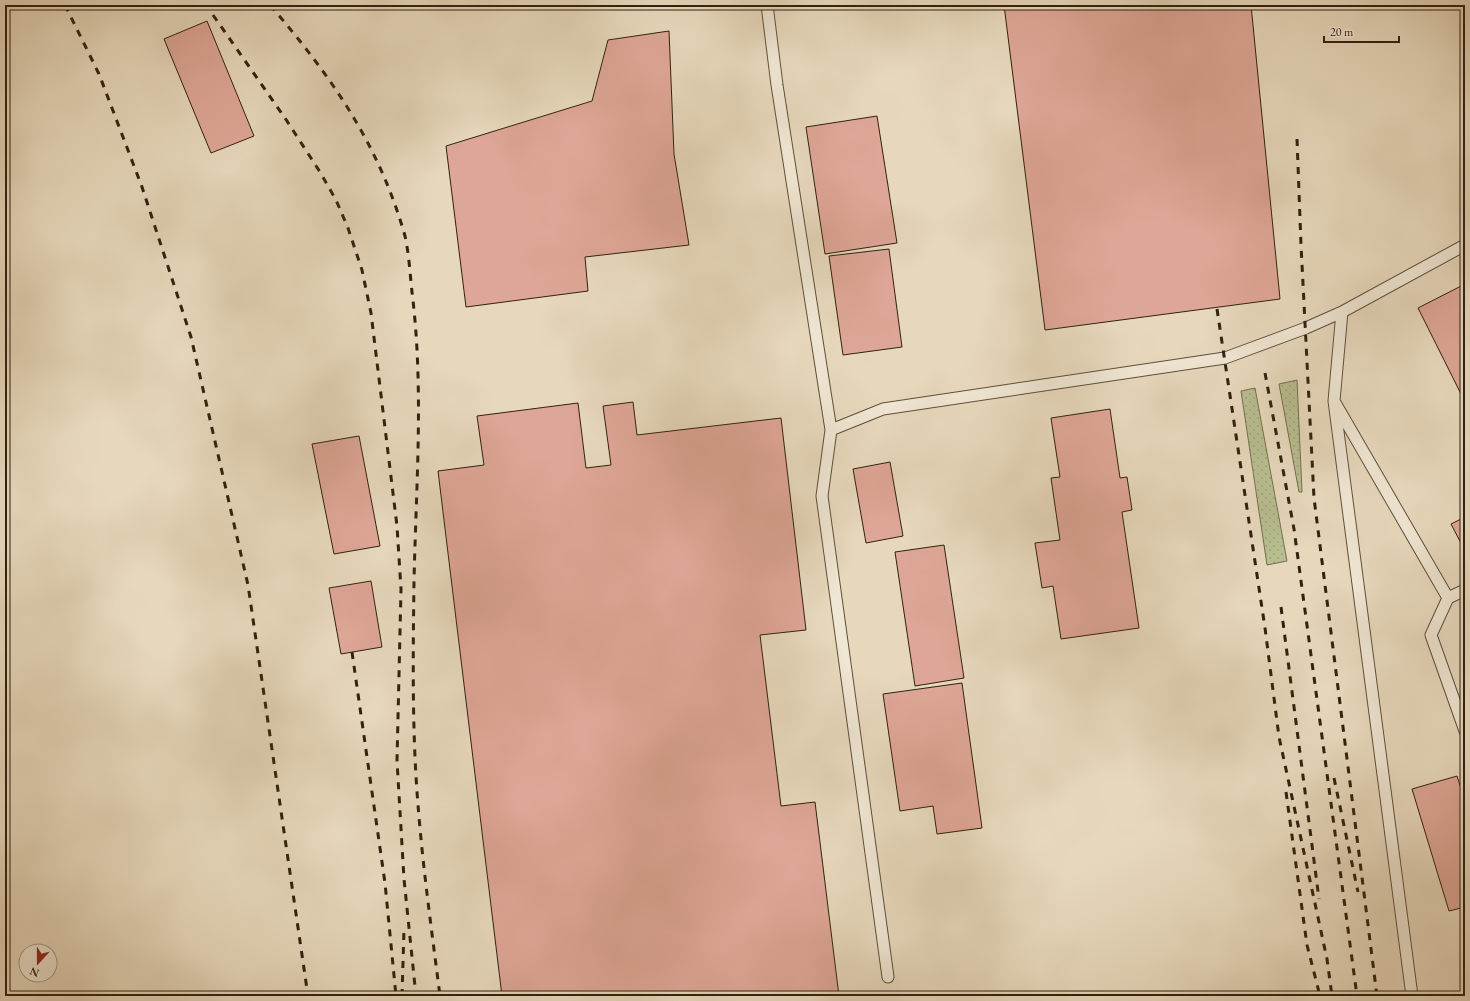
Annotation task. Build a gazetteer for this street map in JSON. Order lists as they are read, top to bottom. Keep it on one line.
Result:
{"scale_bar":"20 m","north":"bottom"}
